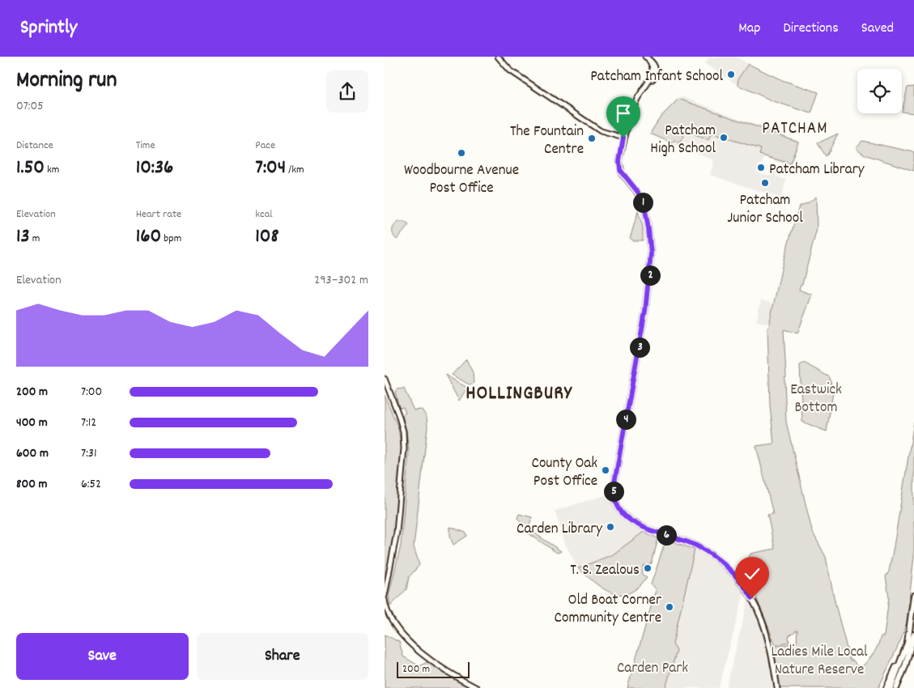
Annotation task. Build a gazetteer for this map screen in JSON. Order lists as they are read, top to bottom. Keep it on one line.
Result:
{"districts":["PATCHAM","HOLLINGBURY"],"parks":["Eastwick Bottom","Ladies Mile Local Nature Reserve","Carden Park"],"places":["Patcham Infant School","Patcham High School","The Fountain Centre","Woodbourne Avenue Post Office","Patcham Library","Patcham Junior School","County Oak Post Office","Carden Library","T. S. Zealous","Old Boat Corner Community Centre"],"scale_bar":"200 m","page":{"header":"Sprintly","nav":["Map","Directions","Saved"],"heading":["Morning run","07:05"],"stats":[["Distance","1.50 km"],["Time","10:36"],["Pace","7:04 /km"],["Elevation","13 m"],["Heart rate","160 bpm"],["kcal","108"]],"pins":["1","2","3","4","5","6"],"chart":["Elevation","293–302 m"],"list":[{"name":"200 m","note":"7:00"},{"name":"400 m","note":"7:12"},{"name":"600 m","note":"7:31"},{"name":"800 m","note":"6:52"}],"buttons":["Save","Share"],"scale":"200 m"}}
